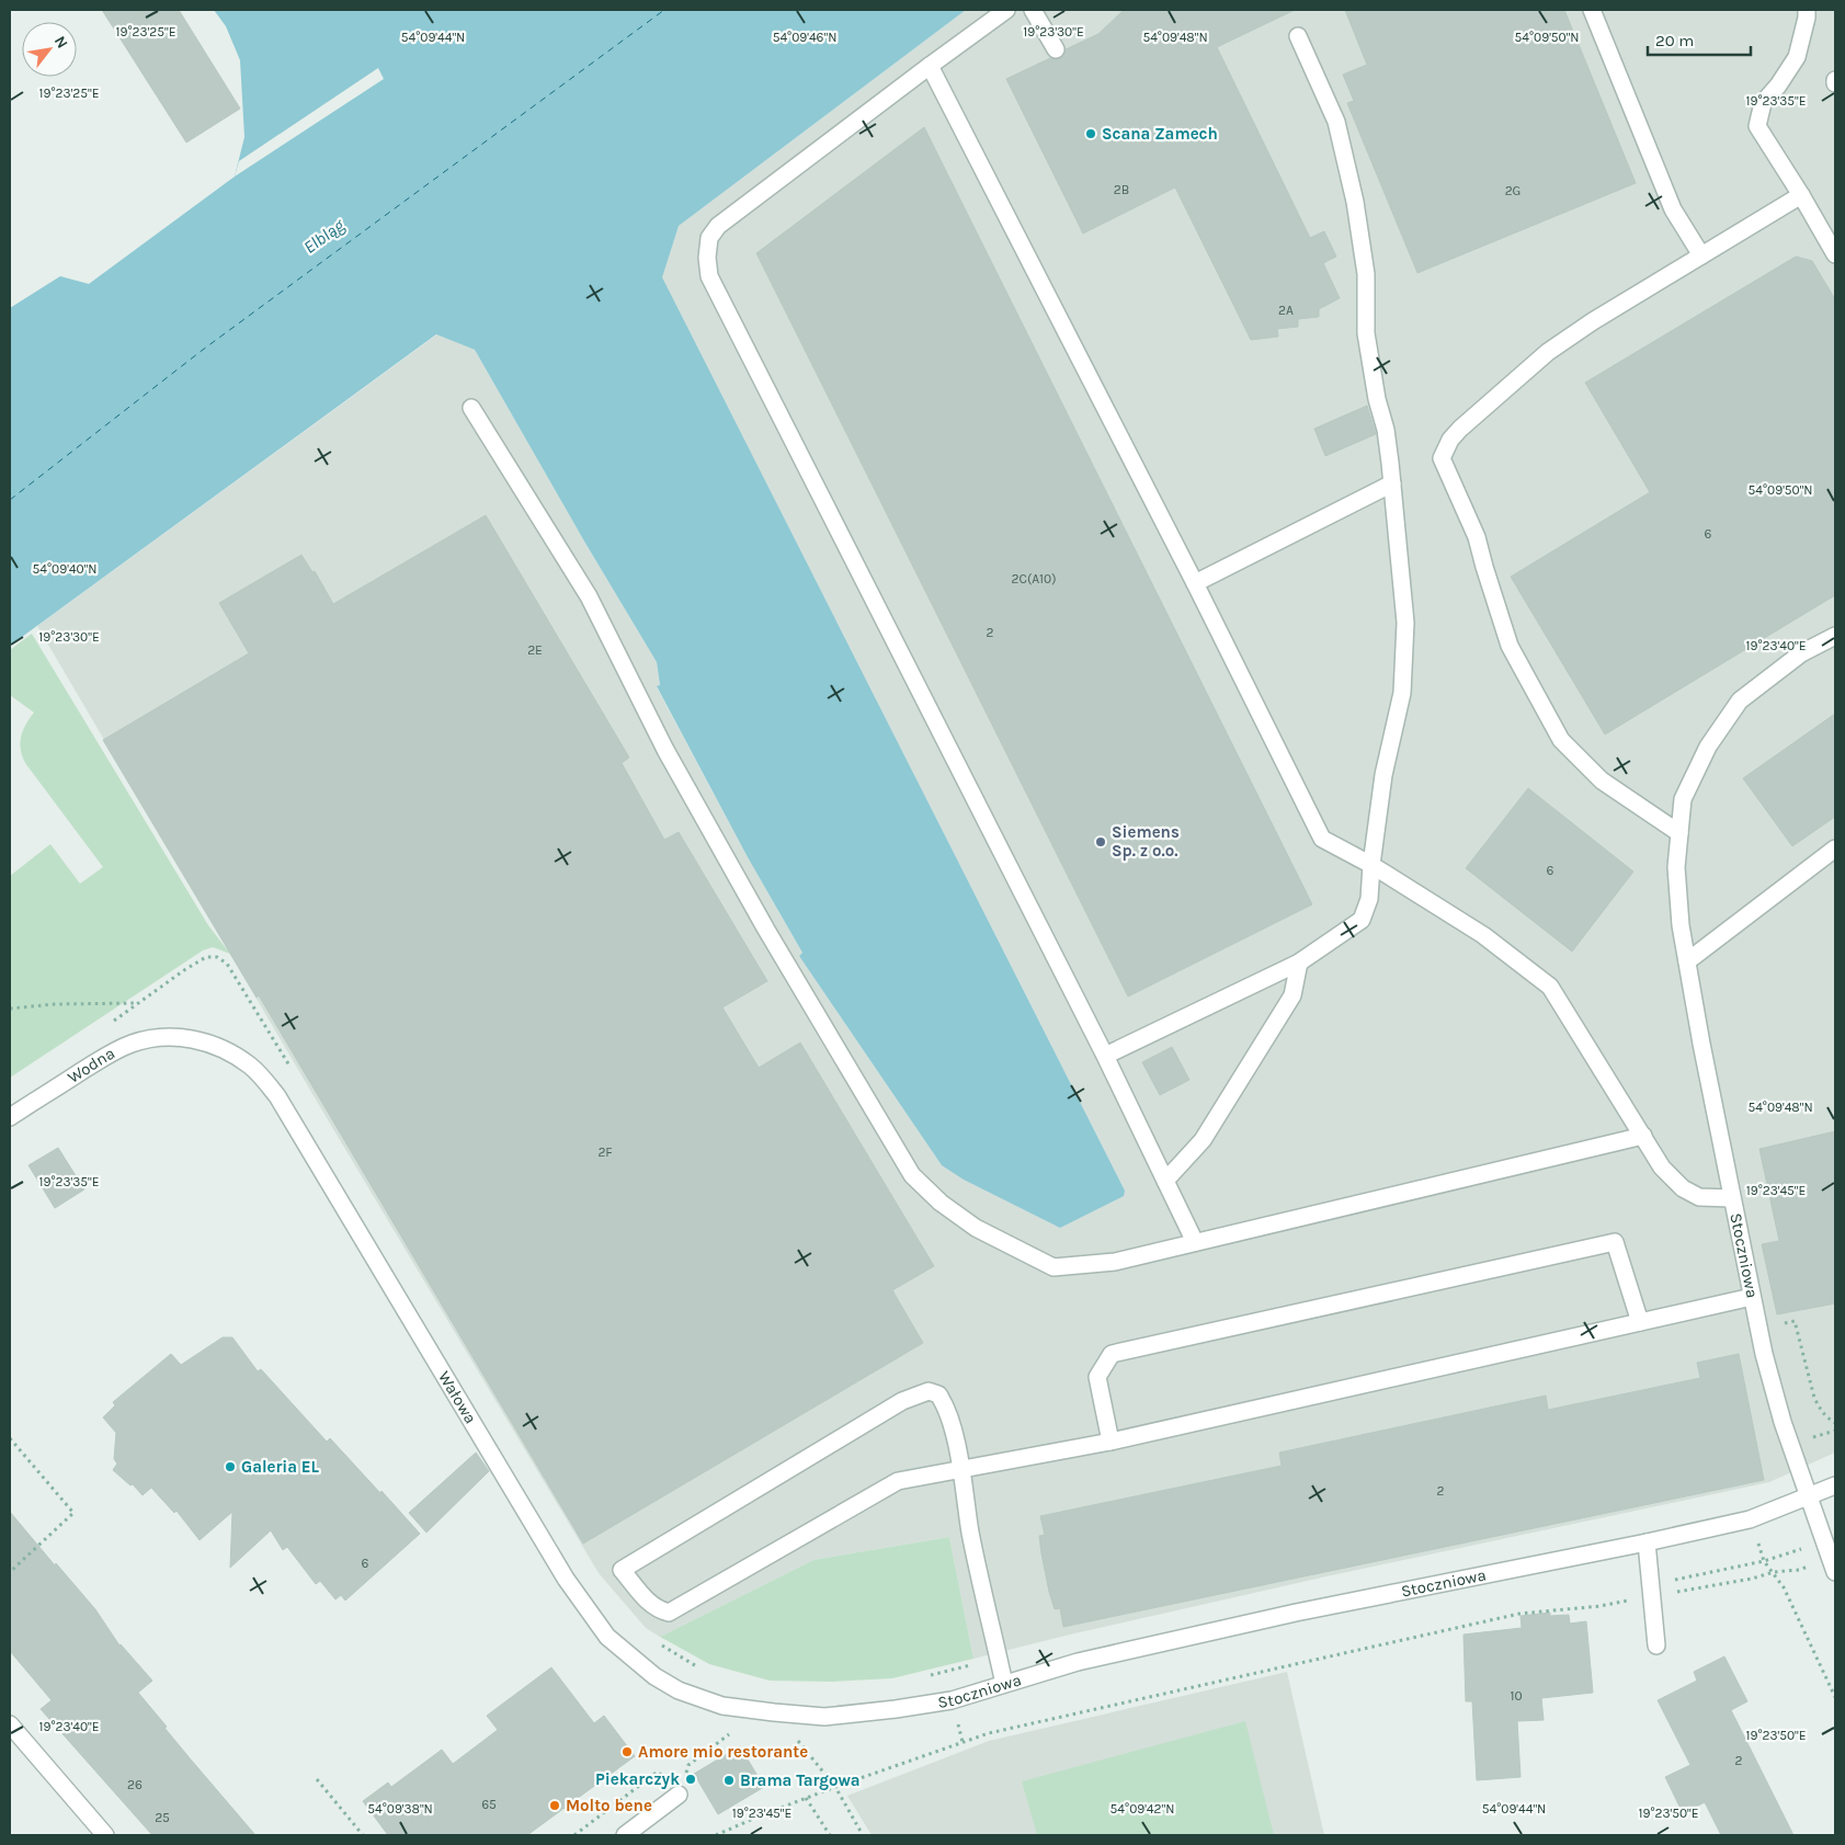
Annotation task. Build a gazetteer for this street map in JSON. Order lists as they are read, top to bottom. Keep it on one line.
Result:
{"streets":{"street":["Wodna","Stoczniowa","Wałowa"]},"crossings":[["Wodna","Wałowa"],["Stoczniowa","Wałowa"]],"water":["Elbląg"],"places":["Scana Zamech","Siemens Sp. z o.o.","Galeria EL","Amore mio restorante","Piekarczyk","Brama Targowa","Molto bene"],"house_numbers":["2B","2G","2A","6","2C(A10)","2","2E","6","2F","2","6","10","2","26","65","25"],"scale_bar":"20 m","north":"top right","coordinates":["19°23'25\"E","19°23'30\"E","54°09'50\"N","54°09'44\"N","54°09'46\"N","54°09'48\"N","19°23'35\"E","54°09'40\"N","19°23'40\"E","19°23'45\"E","19°23'50\"E","54°09'38\"N","54°09'42\"N"]}
